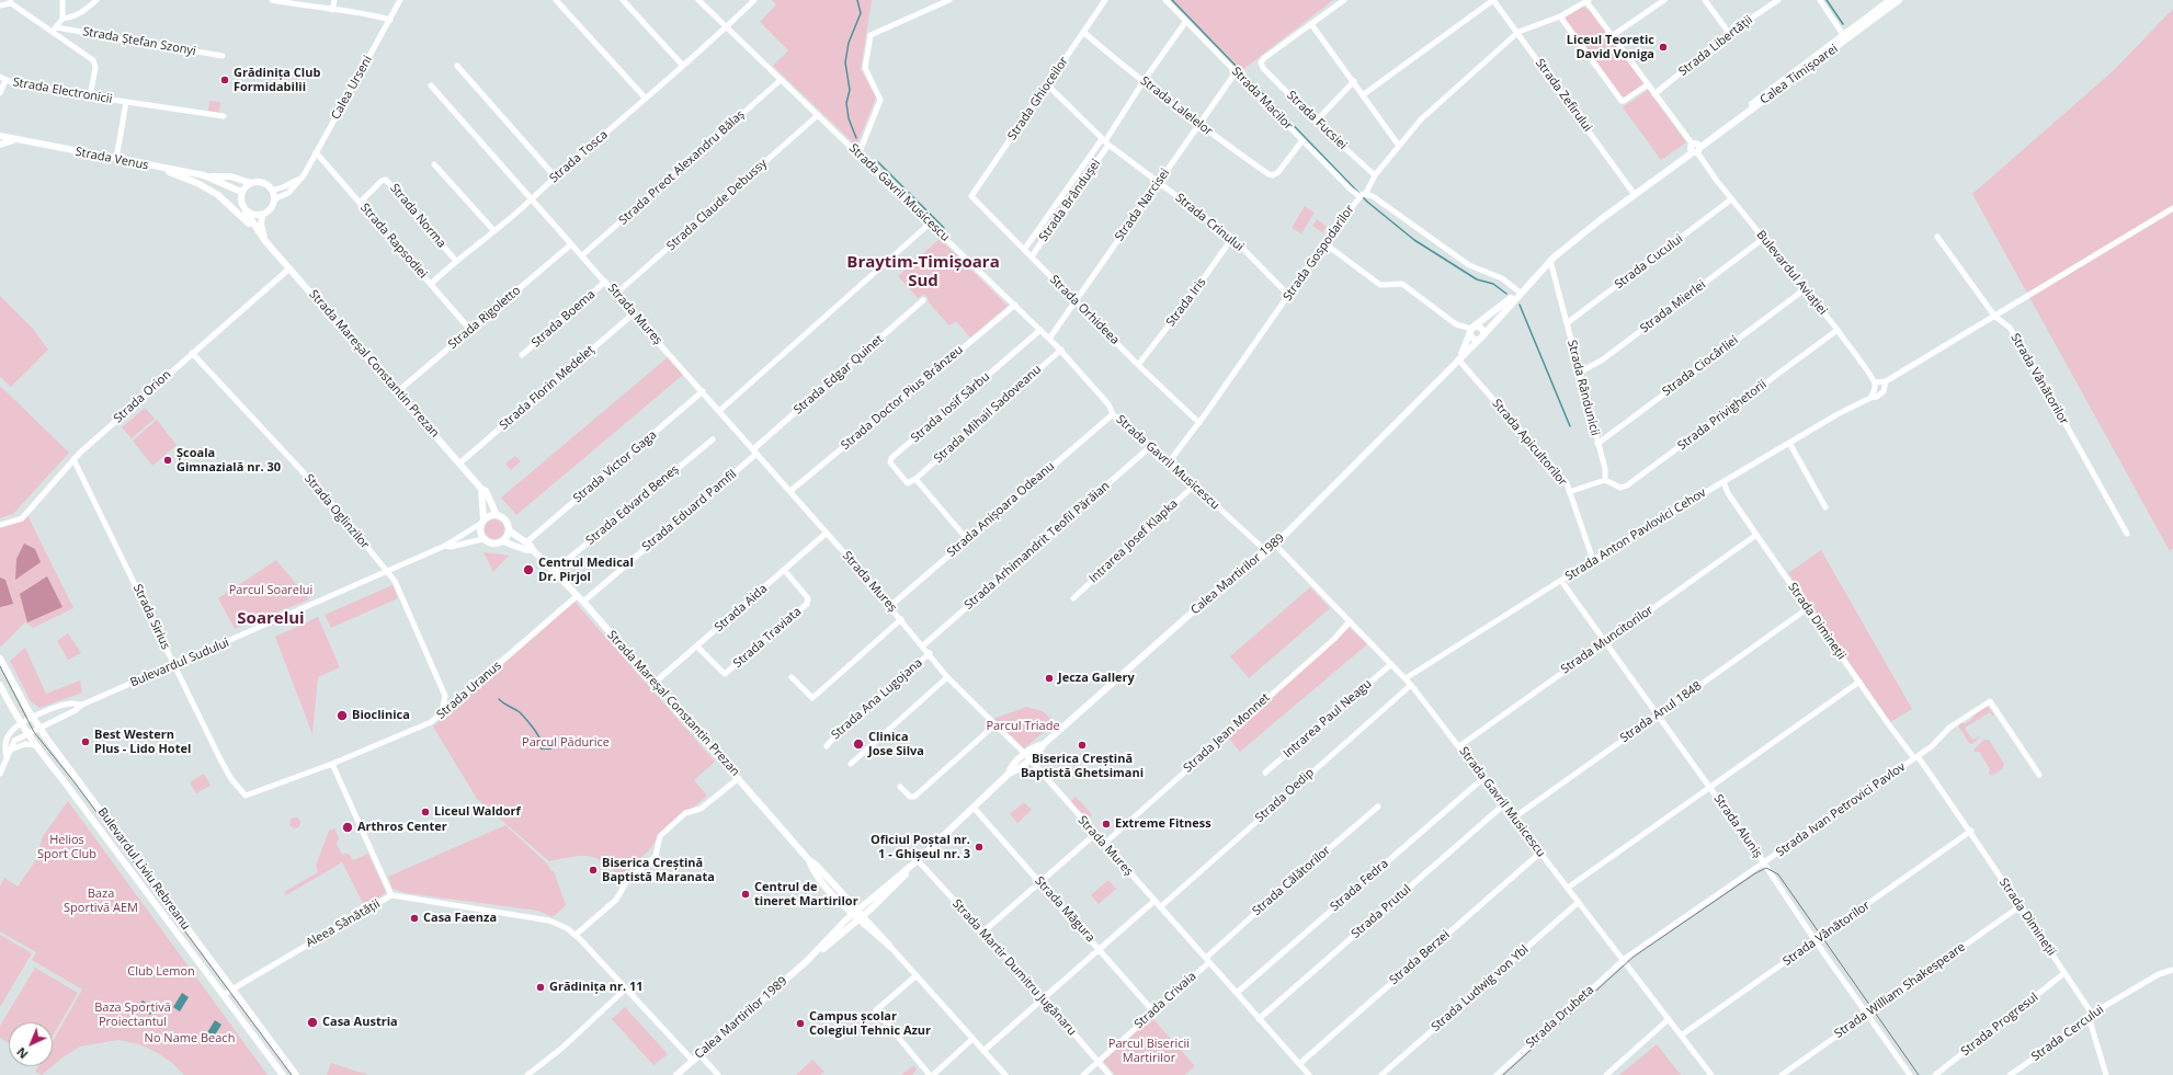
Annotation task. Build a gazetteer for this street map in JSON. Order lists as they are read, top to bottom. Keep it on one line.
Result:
{"streets":{"main road":["Calea Timișoarei","Strada Venus","Strada Mareșal Constantin Prezan","Calea Martirilor 1989","Bulevardul Liviu Rebreanu"],"street":["Strada Ștefan Szonyi","Strada Libertății","Calea Urseni","Strada Electronicii","Strada Zefirului","Strada Ghioceilor","Strada Macilor","Strada Lalelelor","Strada Fucsiei","Strada Tosca","Strada Preot Alexandru Bălaș","Strada Gavril Musicescu","Strada Brândușei","Strada Claude Debussy","Strada Narcisei","Strada Norma","Strada Crinului","Strada Rapsodiei","Strada Gospodarilor","Strada Cucului","Bulevardul Aviației","Strada Iris","Strada Mierlei","Strada Orhideea","Strada Mureș","Strada Rigoletto","Strada Boema","Strada Ciocârliei","Strada Edgar Quinet","Strada Vânătorilor","Strada Florin Medeleț","Strada Rândunicii","Strada Orion","Strada Doctor Pius Brânzeu","Strada Iosif Sârbu","Strada Mihail Sadoveanu","Strada Privighetorii","Strada Apicultorilor","Strada Victor Gaga","Strada Edvard Beneș","Strada Anișoara Odeanu","Strada Eduard Pamfil","Strada Oglinzilor","Strada Anton Pavlovici Cehov","Intrarea Josef Klapka","Strada Arhimandrit Teofil Părăian","Strada Aida","Strada Sirius","Strada Dimineții","Strada Traviata","Strada Muncitorilor","Bulevardul Sudului","Strada Uranus","Strada Ana Lugojana","Strada Anul 1848","Intrarea Paul Neagu","Strada Jean Monnet","Strada Oedip","Strada Ivan Petrovici Pavlov","Strada Aluniș","Strada Călătorilor","Strada Fedra","Strada Măgura","Strada Prutul","Aleea Sănătății","Strada Berzei","Strada Martir Dumitru Jugănaru","Strada Ludwig von Ybl","Strada William Shakespeare","Strada Crivaia","Strada Drubeta","Strada Progresul","Strada Cercului"]},"crossings":[["Strada Libertății","Bulevardul Aviației"],["Calea Timișoarei","Strada Zefirului"],["Calea Timișoarei","Bulevardul Aviației"],["Calea Timișoarei","Strada Rândunicii"],["Calea Timișoarei","Calea Martirilor 1989"],["Calea Urseni","Strada Venus"],["Calea Urseni","Strada Rapsodiei"],["Calea Urseni","Strada Mareșal Constantin Prezan"],["Strada Electronicii","Strada Venus"],["Strada Zefirului","Strada Gospodarilor"],["Strada Ghioceilor","Strada Lalelelor"],["Strada Ghioceilor","Strada Crinului"],["Strada Ghioceilor","Strada Orhideea"],["Strada Macilor","Strada Lalelelor"],["Strada Macilor","Strada Brândușei"],["Strada Macilor","Strada Narcisei"],["Strada Macilor","Strada Gospodarilor"],["Strada Lalelelor","Strada Brândușei"],["Strada Lalelelor","Strada Narcisei"],["Strada Fucsiei","Strada Gospodarilor"],["Strada Tosca","Strada Gavril Musicescu"],["Strada Tosca","Strada Norma"],["Strada Tosca","Strada Rapsodiei"],["Strada Tosca","Strada Mureș"],["Strada Venus","Strada Mareșal Constantin Prezan"],["Strada Preot Alexandru Bălaș","Strada Gavril Musicescu"],["Strada Preot Alexandru Bălaș","Strada Mureș"],["Strada Gavril Musicescu","Strada Claude Debussy"],["Strada Gavril Musicescu","Strada Narcisei"],["Strada Gavril Musicescu","Strada Gospodarilor"],["Strada Gavril Musicescu","Strada Vânătorilor"],["Strada Gavril Musicescu","Strada Doctor Pius Brânzeu"],["Strada Gavril Musicescu","Strada Iosif Sârbu"],["Strada Gavril Musicescu","Strada Mihail Sadoveanu"],["Strada Gavril Musicescu","Strada Anișoara Odeanu"],["Strada Gavril Musicescu","Strada Anton Pavlovici Cehov"],["Strada Gavril Musicescu","Intrarea Josef Klapka"],["Strada Gavril Musicescu","Strada Arhimandrit Teofil Părăian"],["Strada Gavril Musicescu","Calea Martirilor 1989"],["Strada Gavril Musicescu","Strada Muncitorilor"],["Strada Gavril Musicescu","Strada Anul 1848"],["Strada Gavril Musicescu","Intrarea Paul Neagu"],["Strada Gavril Musicescu","Strada Jean Monnet"],["Strada Gavril Musicescu","Strada Oedip"],["Strada Gavril Musicescu","Strada Ivan Petrovici Pavlov"],["Strada Gavril Musicescu","Strada Fedra"],["Strada Gavril Musicescu","Strada Prutul"],["Strada Gavril Musicescu","Strada Berzei"],["Strada Gavril Musicescu","Strada Ludwig von Ybl"],["Strada Gavril Musicescu","Strada Drubeta"],["Strada Brândușei","Strada Crinului"],["Strada Brândușei","Strada Orhideea"],["Strada Claude Debussy","Strada Mureș"],["Strada Narcisei","Strada Crinului"],["Strada Narcisei","Strada Orhideea"],["Strada Norma","Strada Rapsodiei"],["Strada Crinului","Strada Gospodarilor"],["Strada Crinului","Strada Iris"],["Strada Rapsodiei","Strada Rigoletto"],["Strada Gospodarilor","Strada Orhideea"],["Strada Cucului","Bulevardul Aviației"],["Strada Cucului","Strada Rândunicii"],["Bulevardul Aviației","Strada Mierlei"],["Bulevardul Aviației","Strada Ciocârliei"],["Bulevardul Aviației","Strada Privighetorii"],["Strada Iris","Strada Orhideea"],["Strada Mierlei","Strada Rândunicii"],["Strada Mureș","Strada Rigoletto"],["Strada Mureș","Strada Boema"],["Strada Mureș","Strada Edgar Quinet"],["Strada Mureș","Strada Florin Medeleț"],["Strada Mureș","Strada Doctor Pius Brânzeu"],["Strada Mureș","Strada Victor Gaga"],["Strada Mureș","Strada Anișoara Odeanu"],["Strada Mureș","Strada Eduard Pamfil"],["Strada Mureș","Strada Arhimandrit Teofil Părăian"],["Strada Mureș","Calea Martirilor 1989"],["Strada Mureș","Strada Aida"],["Strada Mureș","Strada Ana Lugojana"],["Strada Mureș","Strada Jean Monnet"],["Strada Mureș","Strada Oedip"],["Strada Mureș","Strada Călătorilor"],["Strada Mureș","Strada Fedra"],["Strada Mureș","Strada Prutul"],["Strada Mureș","Strada Berzei"],["Strada Mureș","Strada Crivaia"],["Strada Rigoletto","Strada Mareșal Constantin Prezan"],["Strada Mareșal Constantin Prezan","Strada Florin Medeleț"],["Strada Mareșal Constantin Prezan","Strada Orion"],["Strada Mareșal Constantin Prezan","Strada Victor Gaga"],["Strada Mareșal Constantin Prezan","Strada Edvard Beneș"],["Strada Mareșal Constantin Prezan","Strada Eduard Pamfil"],["Strada Mareșal Constantin Prezan","Calea Martirilor 1989"],["Strada Mareșal Constantin Prezan","Strada Aida"],["Strada Mareșal Constantin Prezan","Bulevardul Sudului"],["Strada Mareșal Constantin Prezan","Strada Uranus"],["Strada Ciocârliei","Strada Rândunicii"],["Strada Edgar Quinet","Strada Eduard Pamfil"],["Strada Vânătorilor","Strada Dimineții"],["Strada Vânătorilor","Strada Aluniș"],["Strada Rândunicii","Strada Privighetorii"],["Strada Orion","Strada Oglinzilor"],["Strada Orion","Strada Sirius"],["Strada Iosif Sârbu","Strada Mihail Sadoveanu"],["Strada Apicultorilor","Strada Anton Pavlovici Cehov"],["Strada Apicultorilor","Calea Martirilor 1989"],["Strada Oglinzilor","Bulevardul Sudului"],["Strada Anton Pavlovici Cehov","Strada Dimineții"],["Strada Anton Pavlovici Cehov","Strada Aluniș"],["Calea Martirilor 1989","Strada Măgura"],["Calea Martirilor 1989","Aleea Sănătății"],["Calea Martirilor 1989","Strada Martir Dumitru Jugănaru"],["Strada Aida","Strada Traviata"],["Strada Sirius","Bulevardul Sudului"],["Strada Sirius","Strada Uranus"],["Strada Dimineții","Strada Muncitorilor"],["Strada Dimineții","Strada Anul 1848"],["Strada Dimineții","Strada Ivan Petrovici Pavlov"],["Strada Dimineții","Strada William Shakespeare"],["Strada Dimineții","Strada Progresul"],["Strada Dimineții","Strada Cercului"],["Strada Muncitorilor","Strada Aluniș"],["Bulevardul Sudului","Bulevardul Liviu Rebreanu"],["Strada Anul 1848","Strada Aluniș"],["Strada Ivan Petrovici Pavlov","Strada Aluniș"],["Strada Ivan Petrovici Pavlov","Strada Drubeta"],["Strada Aluniș","Strada William Shakespeare"],["Bulevardul Liviu Rebreanu","Aleea Sănătății"],["Strada Călătorilor","Strada Crivaia"],["Strada Măgura","Strada Crivaia"],["Strada Martir Dumitru Jugănaru","Strada Crivaia"]],"districts":["Braytim-Timișoara Sud","Soarelui"],"parks":["Parcul Soarelui","Parcul Triade","Parcul Pădurice","Helios Sport Club","Baza Sportivă AEM","Club Lemon","Baza Sportivă Proiectantul","No Name Beach","Parcul Bisericii Martirilor"],"places":["Liceul Teoretic David Voniga","Grădinița Club Formidabilii","Școala Gimnazială nr. 30","Centrul Medical Dr. Pirjol","Jecza Gallery","Bioclinica","Best Western Plus - Lido Hotel","Clinica Jose Silva","Biserica Creștină Baptistă Ghetsimani","Liceul Waldorf","Extreme Fitness","Arthros Center","Oficiul Poștal nr. 1 - Ghișeul nr. 3","Biserica Creștină Baptistă Maranata","Centrul de tineret Martirilor","Casa Faenza","Grădinița nr. 11","Casa Austria","Campus școlar Colegiul Tehnic Azur"],"north":"bottom left"}
